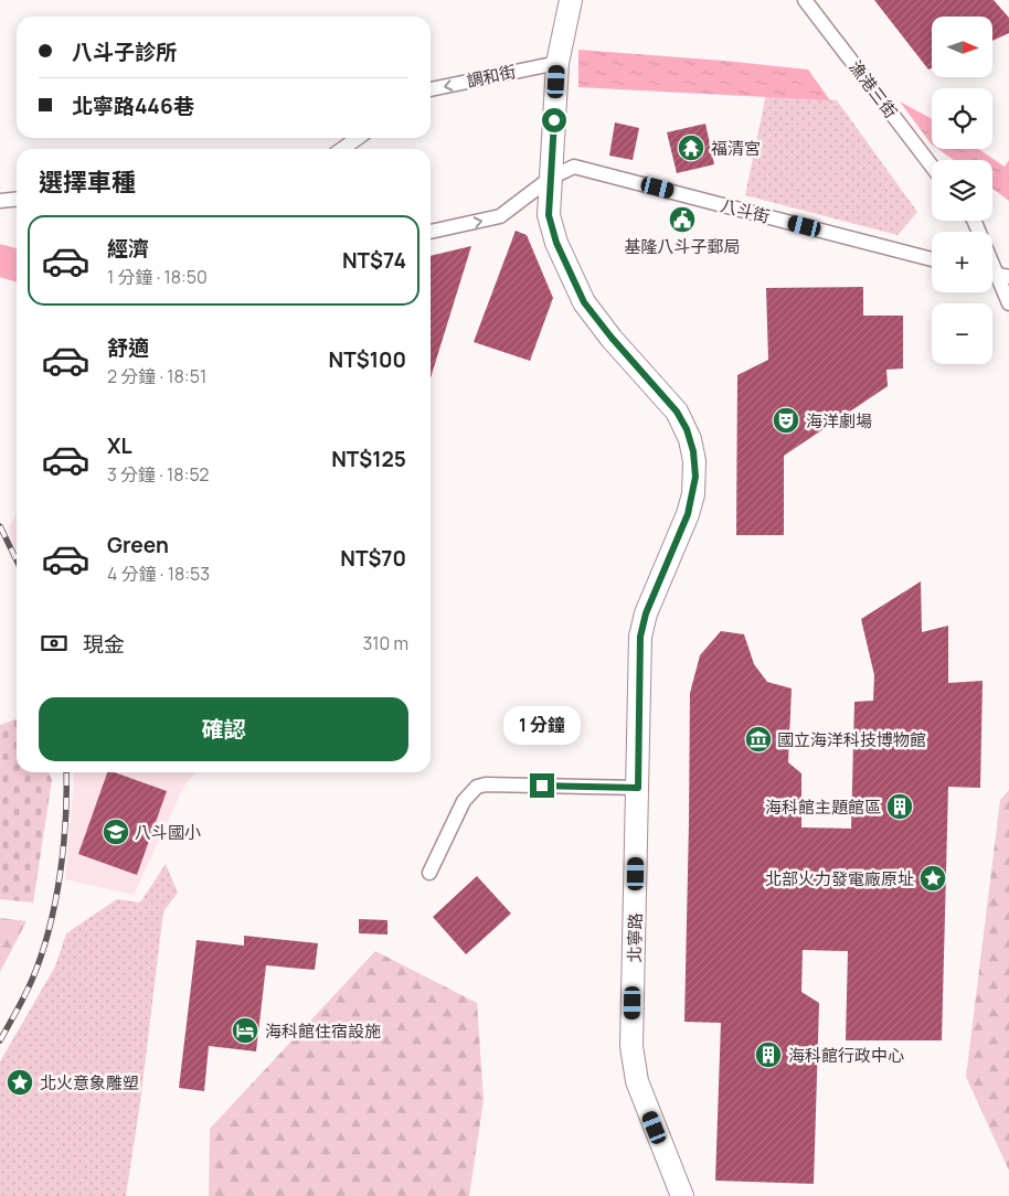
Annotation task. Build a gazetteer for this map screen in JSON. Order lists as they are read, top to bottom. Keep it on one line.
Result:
{"streets":{"main road":["北寧路"],"street":["調和街","漁港三街","八斗街"]},"crossings":[["調和街","北寧路"],["八斗街","北寧路"]],"one_way":["調和街"],"places":{"temple":["福清宮"],"public building":["基隆八斗子郵局"],"theatre":["海洋劇場"],"museum":["國立海洋科技博物館"],"building":["海科館主題館區","海科館行政中心"],"school or university":["八斗國小"],"place":["北部火力發電廠原址","北火意象雕塑"],"hotel":["海科館住宿設施"]},"north":"right","page":{"map_buttons":["+","−"],"banner":["八斗子診所","北寧路446巷"],"heading":"選擇車種","list":[{"name":"經濟","note":"1 分鐘 · 18:50","value":"NT$74"},{"name":"舒適","note":"2 分鐘 · 18:51","value":"NT$100"},{"name":"XL","note":"3 分鐘 · 18:52","value":"NT$125"},{"name":"Green","note":"4 分鐘 · 18:53","value":"NT$70"}],"pay":["現金","310 m"],"buttons":"確認","bubble":"1 分鐘"}}
